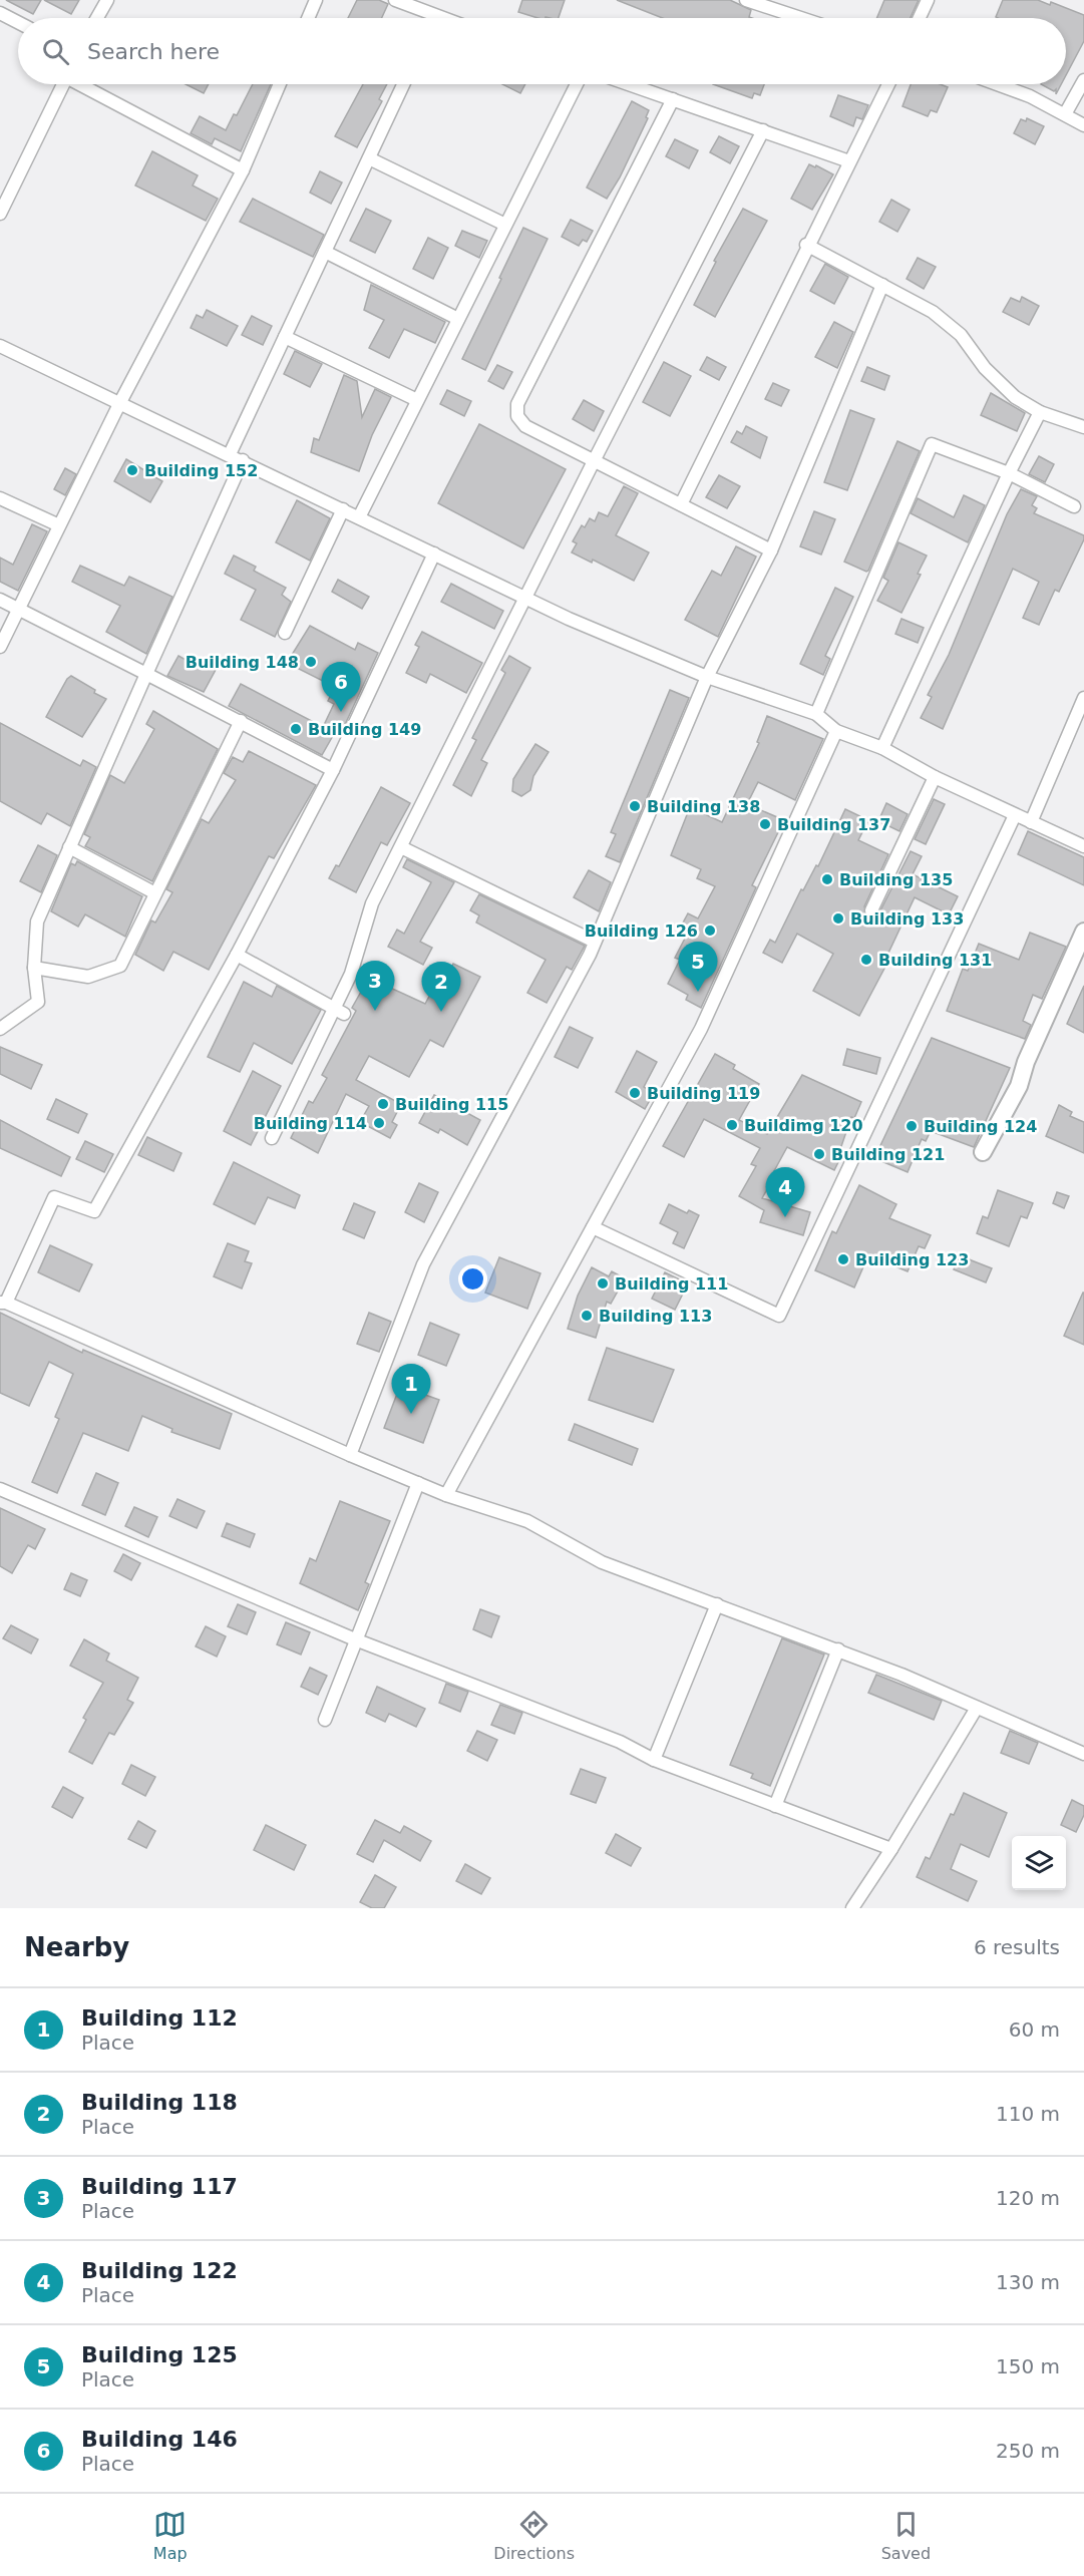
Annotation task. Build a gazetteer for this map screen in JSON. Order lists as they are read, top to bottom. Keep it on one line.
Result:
{"places":["Building 152","Building 148","Building 149","Building 138","Building 137","Building 135","Building 133","Building 126","Building 131","Building 119","Building 115","Building 114","Buildimg 120","Building 124","Building 121","Building 123","Building 111","Building 113"],"page":{"search":"Search here","pins":["6","5","3","2","4","1"],"heading":["Nearby","6 results"],"list":[{"mark":"1","name":"Building 112","note":"Place","value":"60 m"},{"mark":"2","name":"Building 118","note":"Place","value":"110 m"},{"mark":"3","name":"Building 117","note":"Place","value":"120 m"},{"mark":"4","name":"Building 122","note":"Place","value":"130 m"},{"mark":"5","name":"Building 125","note":"Place","value":"150 m"},{"mark":"6","name":"Building 146","note":"Place","value":"250 m"}],"nav":["Map","Directions","Saved"]}}
